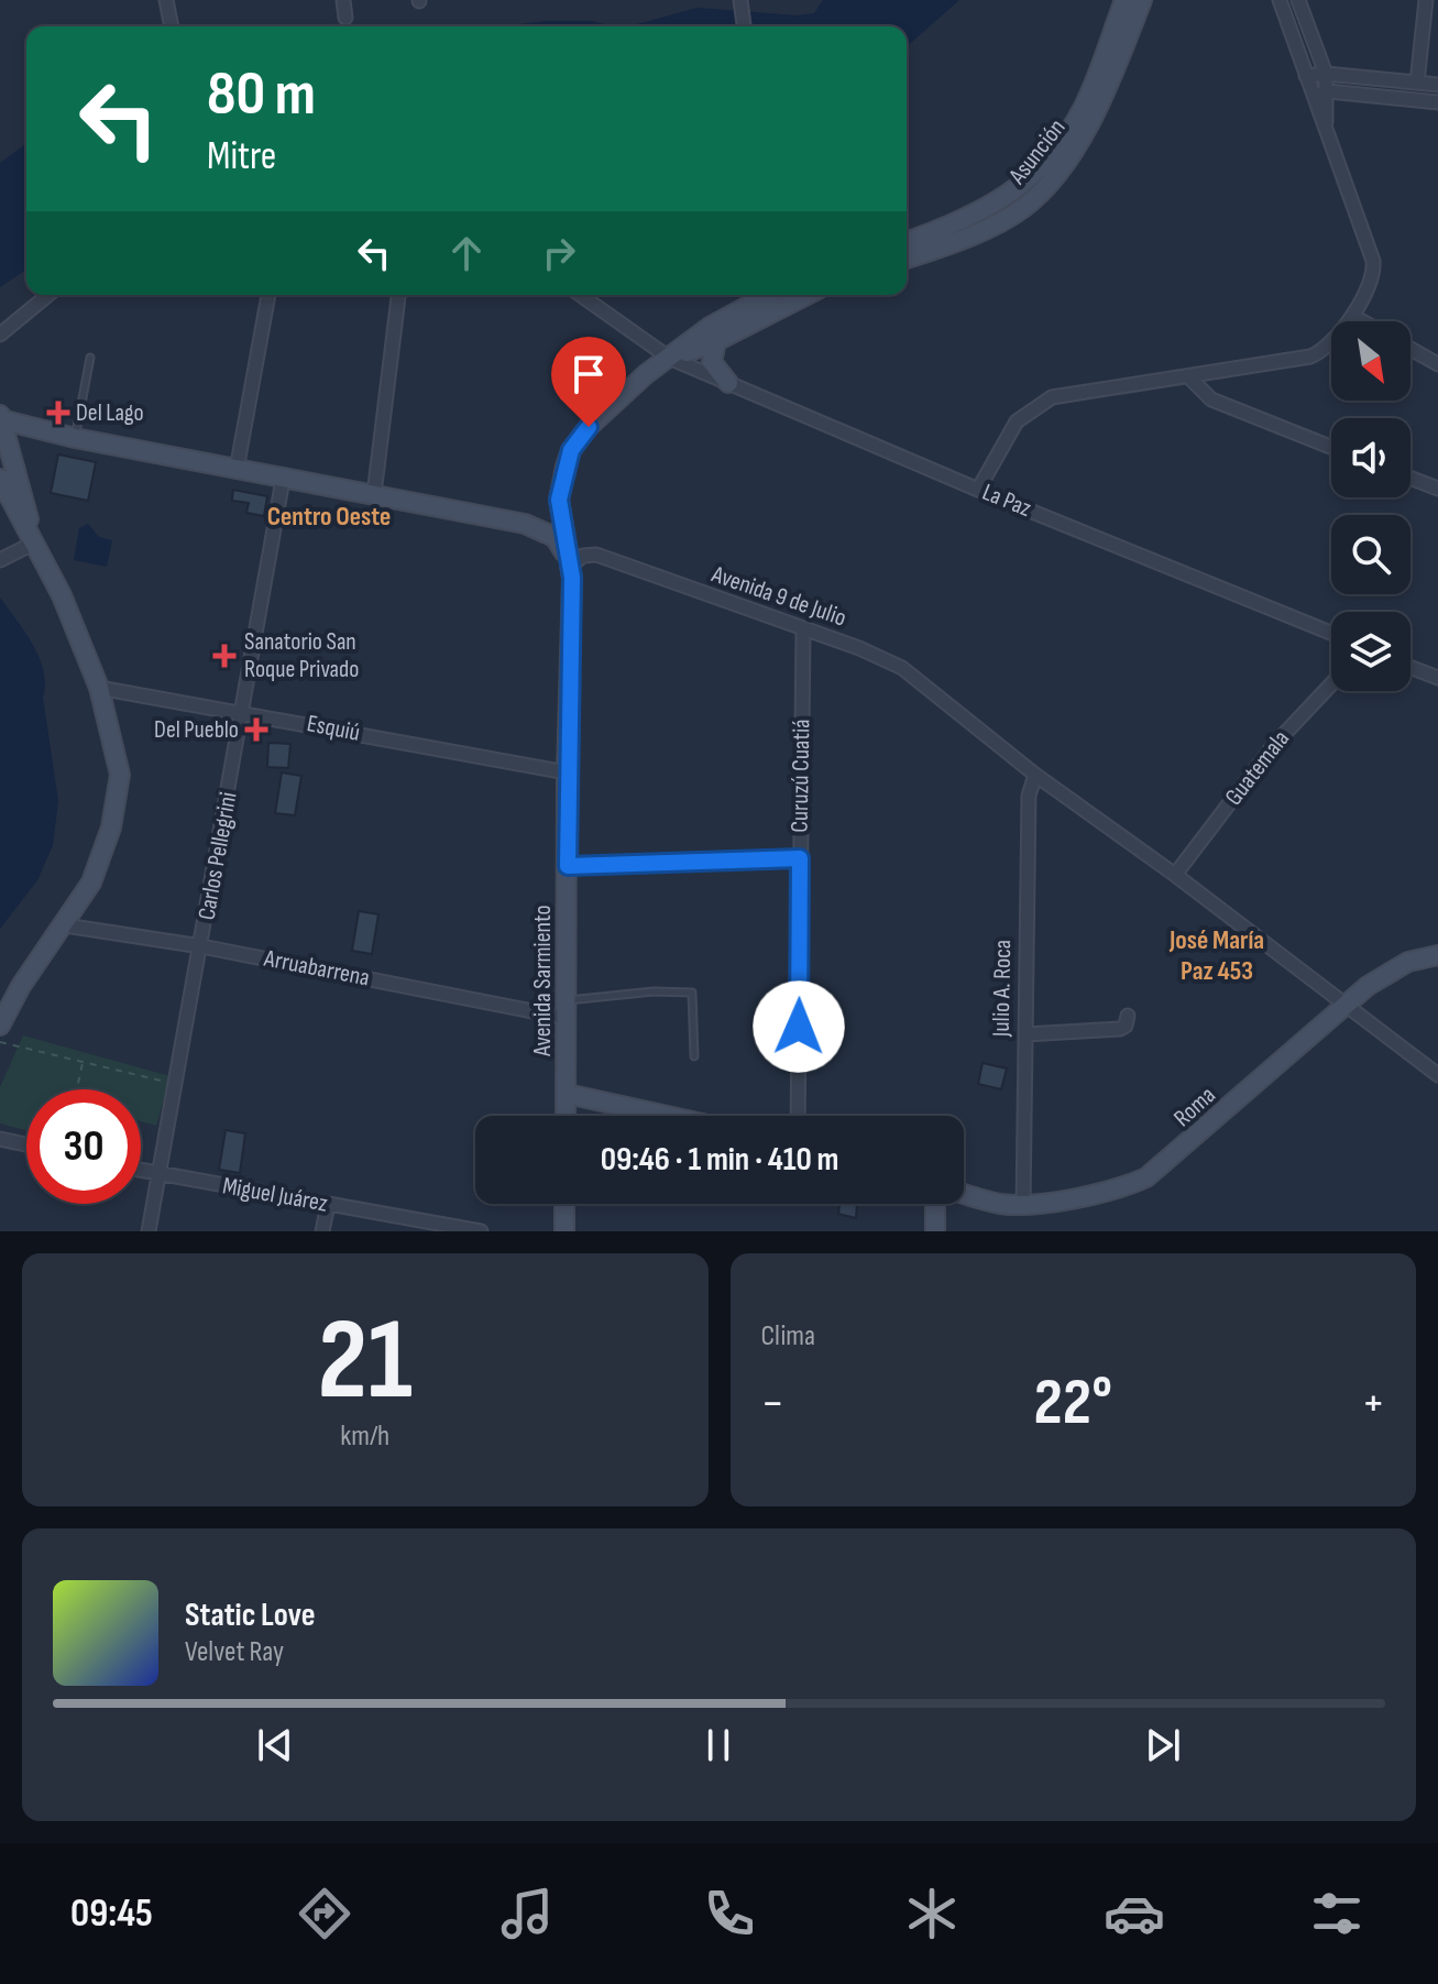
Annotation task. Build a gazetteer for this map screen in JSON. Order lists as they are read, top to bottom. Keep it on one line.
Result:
{"streets":{"main road":["Asunción","Avenida Sarmiento","Roma"],"street":["La Paz","Avenida 9 de Julio","Esquiú","Guatemala","Curuzú Cuatiá","Carlos Pellegrini","Arruabarrena","Julio A. Roca","Miguel Juárez"]},"crossings":[["Avenida 9 de Julio","Guatemala"],["Avenida 9 de Julio","Curuzú Cuatiá"],["Avenida 9 de Julio","Avenida Sarmiento"],["Avenida 9 de Julio","Julio A. Roca"],["Avenida 9 de Julio","Roma"],["Esquiú","Carlos Pellegrini"],["Esquiú","Avenida Sarmiento"],["Carlos Pellegrini","Arruabarrena"],["Carlos Pellegrini","Miguel Juárez"],["Arruabarrena","Avenida Sarmiento"],["Julio A. Roca","Roma"]],"districts":["Centro Oeste","José María Paz 453"],"places":{"health":["Del Lago","Sanatorio San Roque Privado","Del Pueblo"]},"north":"bottom right","page":{"turn":["80 m","Mitre"],"limit":"30","trip":"09:46 · 1 min · 410 m","tile":[["21","km/h"],"Clima"],"heat":["−","22°","+"],"song":["Static Love","Velvet Ray"],"tabs":"09:45"}}
